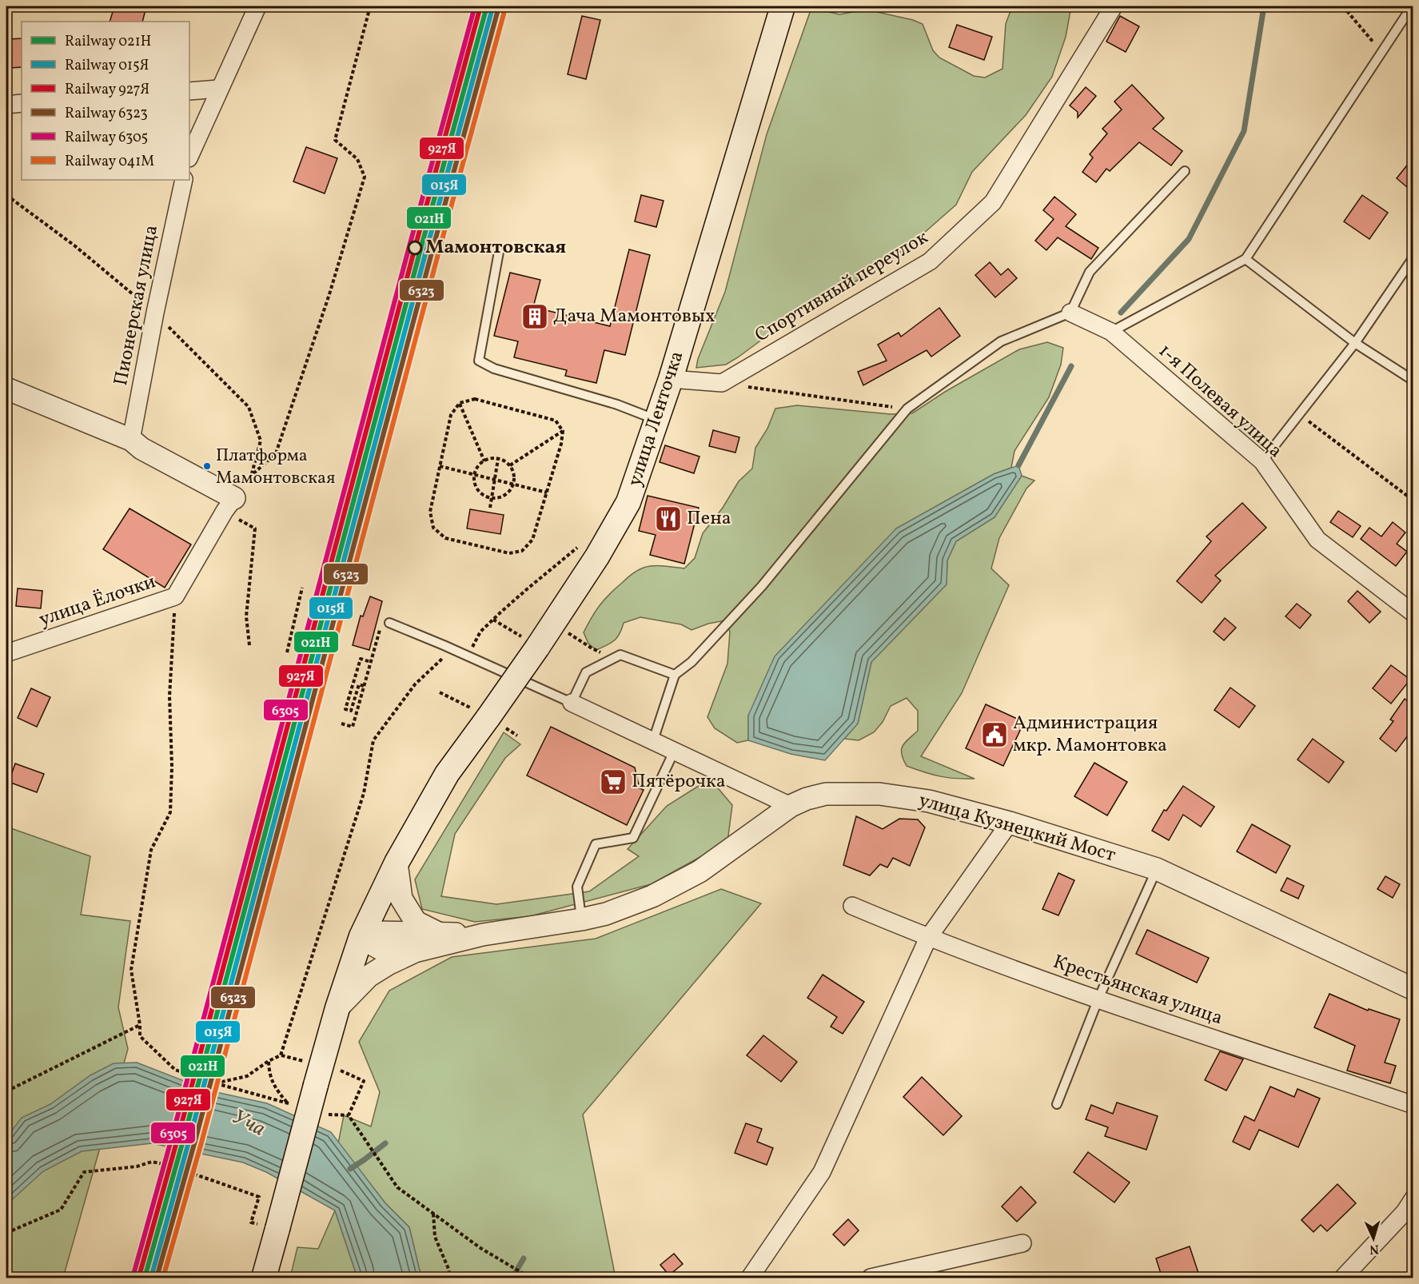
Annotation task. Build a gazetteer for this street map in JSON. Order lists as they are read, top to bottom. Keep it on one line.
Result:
{"streets":{"main road":["улица Ленточка"],"street":["Спортивный переулок","Пионерская улица","1-я Полевая улица","улица Ёлочки","улица Кузнецкий Мост","Крестьянская улица"]},"water":["Уча"],"places":{"other":["Мамонтовская","Платформа Мамонтовская"],"building":["Дача Мамонтовых"],"restaurant":["Пена"],"public building":["Администрация мкр. Мамонтовка"],"supermarket":["Пятёрочка"]},"lines":["rail line 021Н","rail line 927Я","rail line 6305","rail line 015Я","rail line 6323","rail line 041М"],"legend":["Railway 021Н","Railway 015Я","Railway 927Я","Railway 6323","Railway 6305","Railway 041М"],"north":"bottom"}
